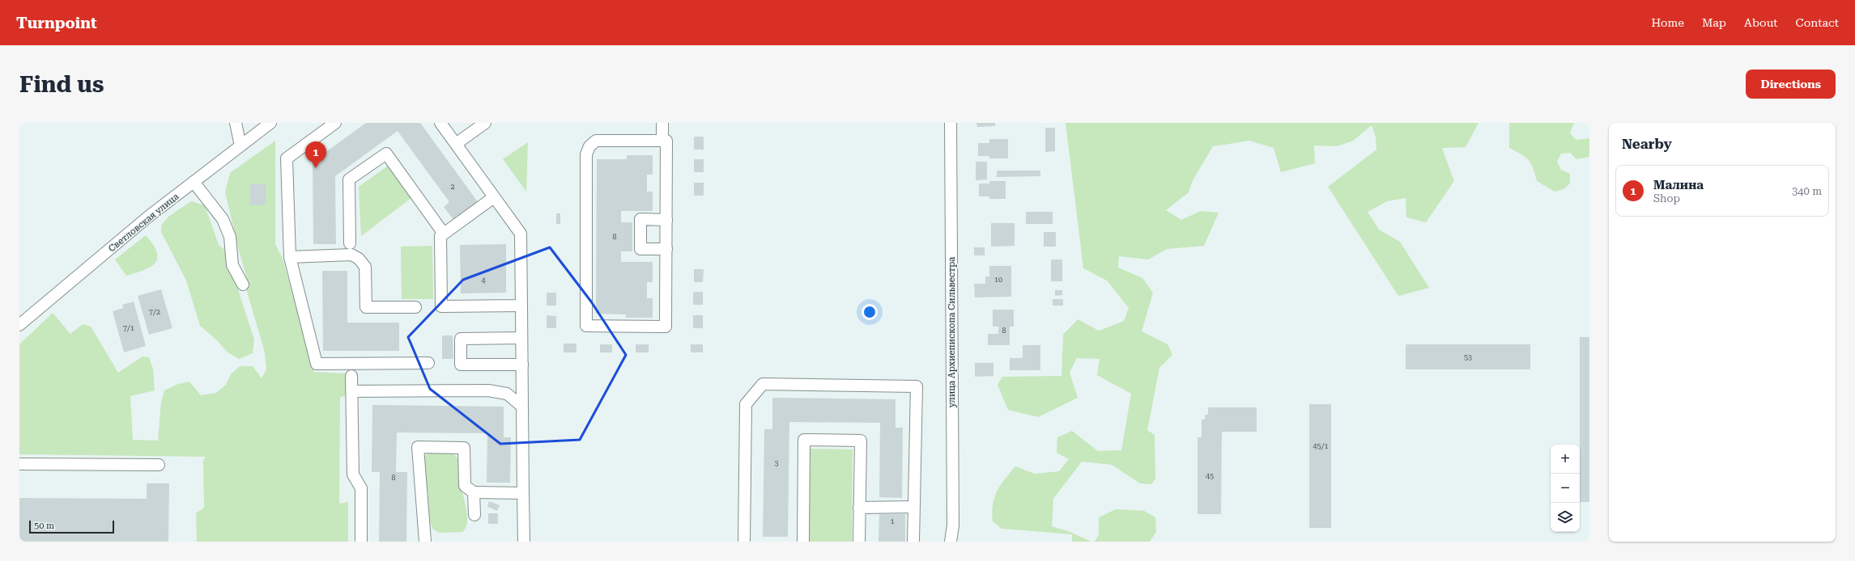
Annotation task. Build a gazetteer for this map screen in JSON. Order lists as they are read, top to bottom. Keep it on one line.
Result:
{"streets":{"street":["Светловская улица","улица Архиепископа Сильвестра"]},"house_numbers":["2","8","10","4","7/2","7/1","8","53","45/1","3","45","8","1"],"scale_bar":"50 m","page":{"header":"Turnpoint","nav":["Home","Map","About","Contact"],"buttons":"Directions","title":"Find us","heading":"Nearby","pins":"1","list":[{"mark":"1","name":"Малина","note":"Shop","value":"340 m"}],"map_buttons":["+","−"],"scale":"50 m"}}
